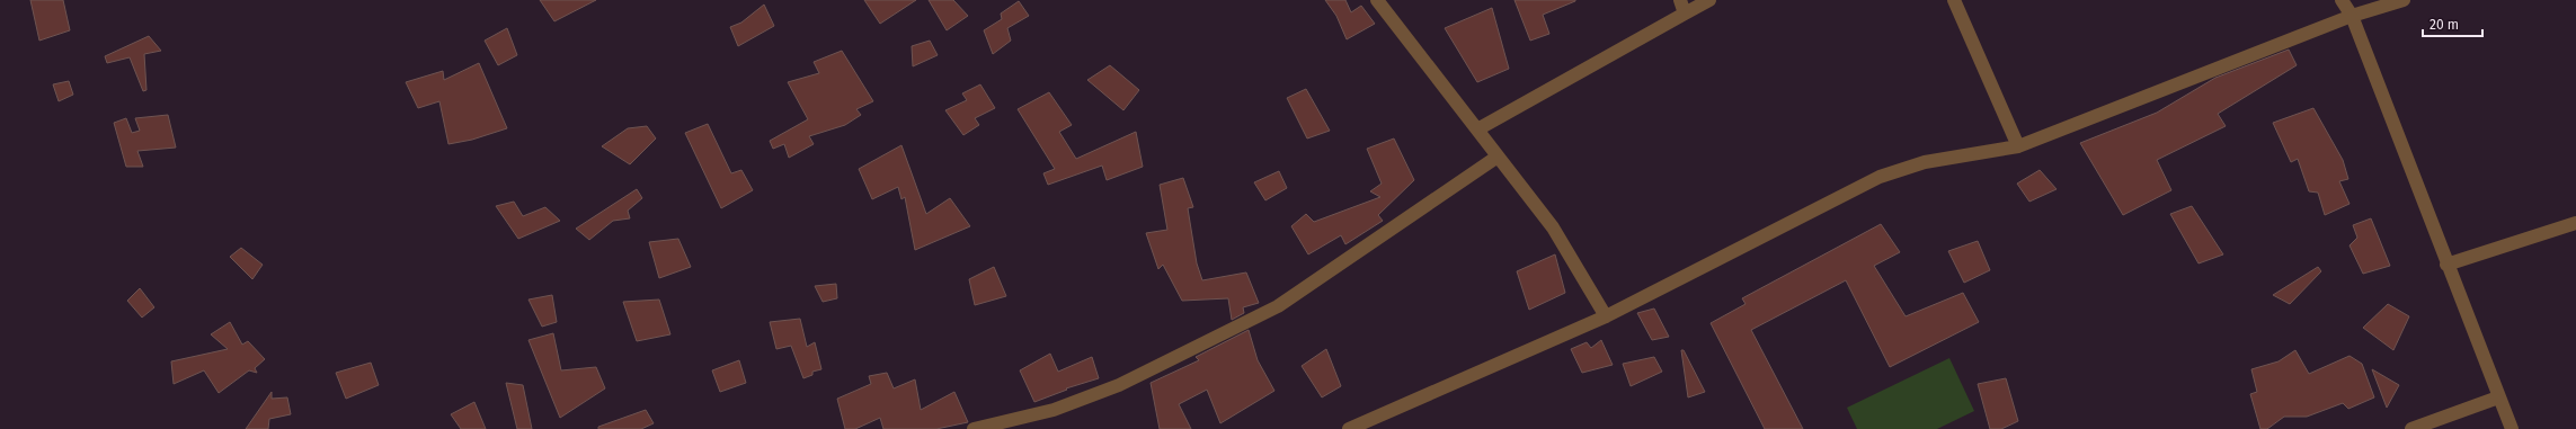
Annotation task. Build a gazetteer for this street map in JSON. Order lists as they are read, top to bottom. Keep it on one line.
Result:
{"scale_bar":"20 m"}
